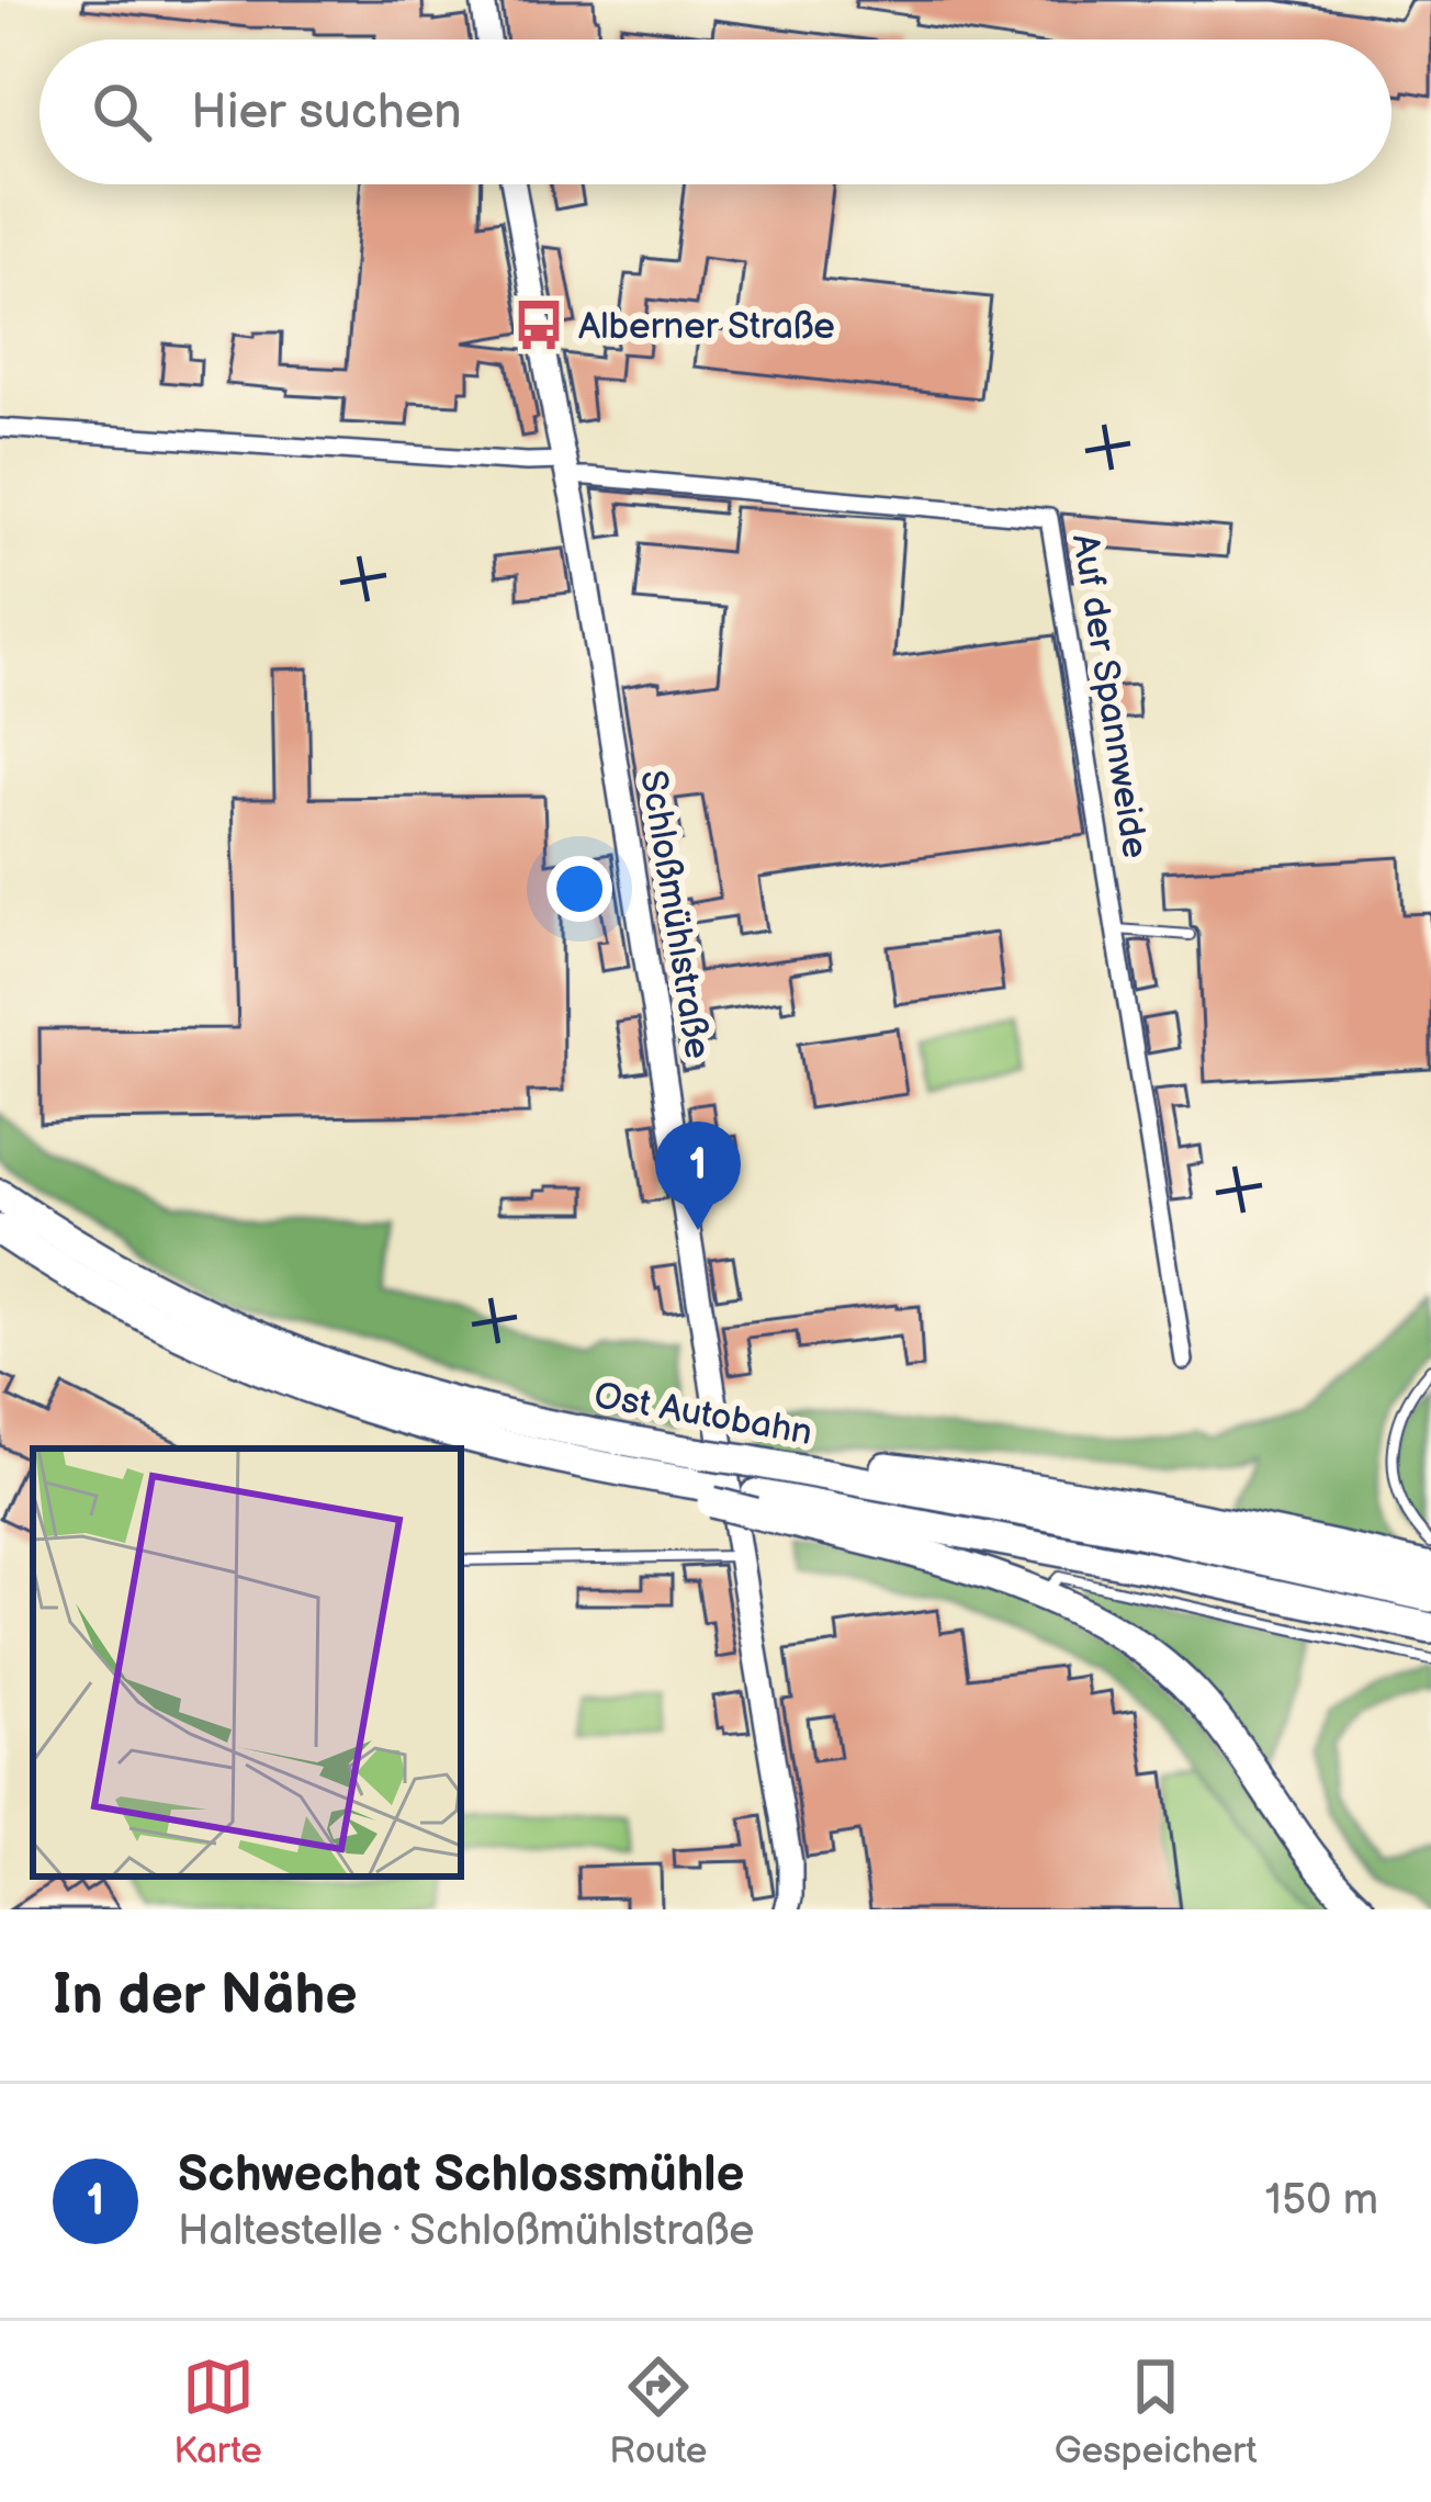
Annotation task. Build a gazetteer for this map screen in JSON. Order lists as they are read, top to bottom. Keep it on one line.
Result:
{"streets":{"highway":["Ost Autobahn"],"street":["Auf der Spannweide","Schloßmühlstraße"]},"crossings":[["Auf der Spannweide","Schloßmühlstraße"]],"places":{"bus stop":["Alberner Straße"]},"page":{"search":"Hier suchen","pins":"1","heading":"In der Nähe","list":[{"mark":"1","name":"Schwechat Schlossmühle","note":"Haltestelle · Schloßmühlstraße","value":"150 m"}],"nav":["Karte","Route","Gespeichert"]}}
